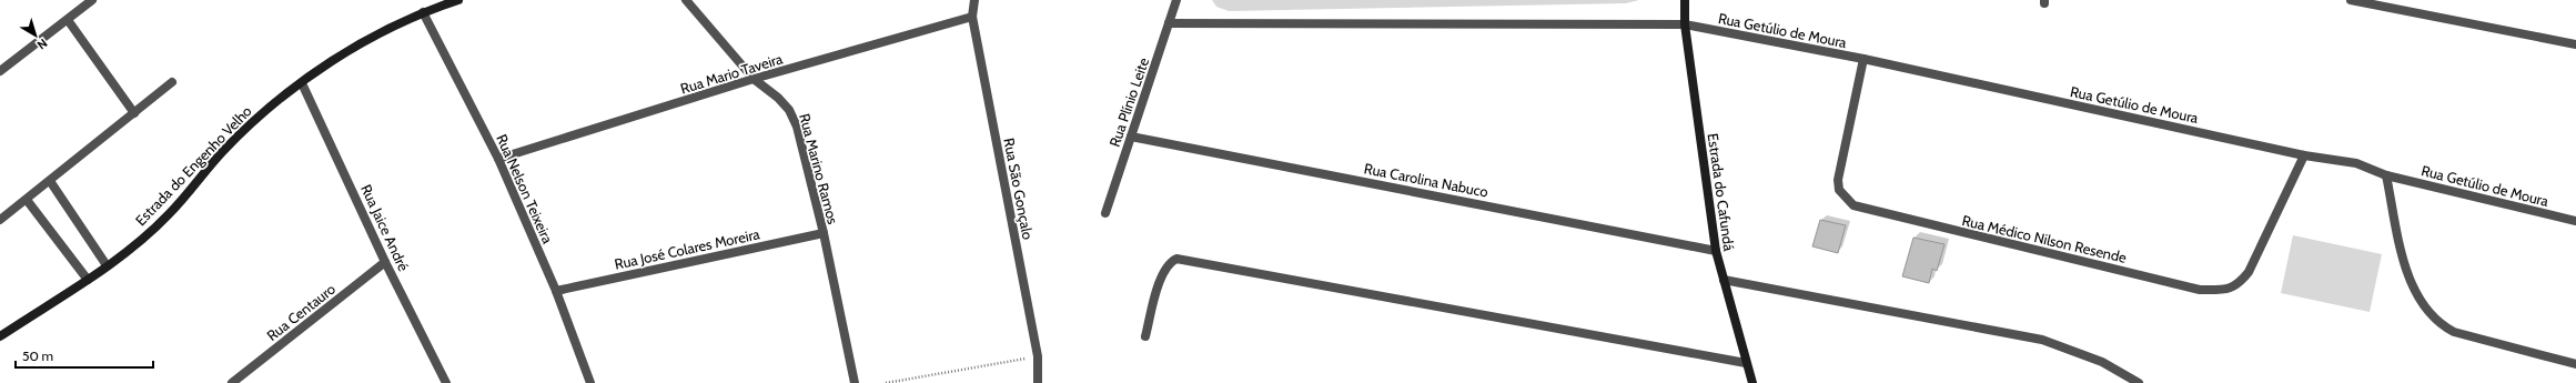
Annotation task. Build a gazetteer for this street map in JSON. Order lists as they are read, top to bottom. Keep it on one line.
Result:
{"streets":{"street":["Rua Getúlio de Moura","Rua Mario Taveira","Rua Plínio Leite","Estrada do Engenho Velho","Rua Marino Ramos","Rua Carolina Nabuco","Rua Nelson Teixeira","Rua São Gonçalo","Estrada do Cafundá","Rua Jaice André","Rua Médico Nilson Resende","Rua José Colares Moreira","Rua Centauro"]},"crossings":[["Rua Getúlio de Moura","Rua Plínio Leite"],["Rua Getúlio de Moura","Estrada do Cafundá"],["Rua Getúlio de Moura","Rua Médico Nilson Resende"],["Rua Mario Taveira","Rua Marino Ramos"],["Rua Mario Taveira","Rua Nelson Teixeira"],["Rua Mario Taveira","Rua São Gonçalo"],["Rua Plínio Leite","Rua Carolina Nabuco"],["Estrada do Engenho Velho","Rua Nelson Teixeira"],["Estrada do Engenho Velho","Rua Jaice André"],["Rua Marino Ramos","Rua José Colares Moreira"],["Rua Carolina Nabuco","Estrada do Cafundá"],["Rua Nelson Teixeira","Rua José Colares Moreira"],["Rua Jaice André","Rua Centauro"]],"scale_bar":"50 m","north":"bottom right"}
